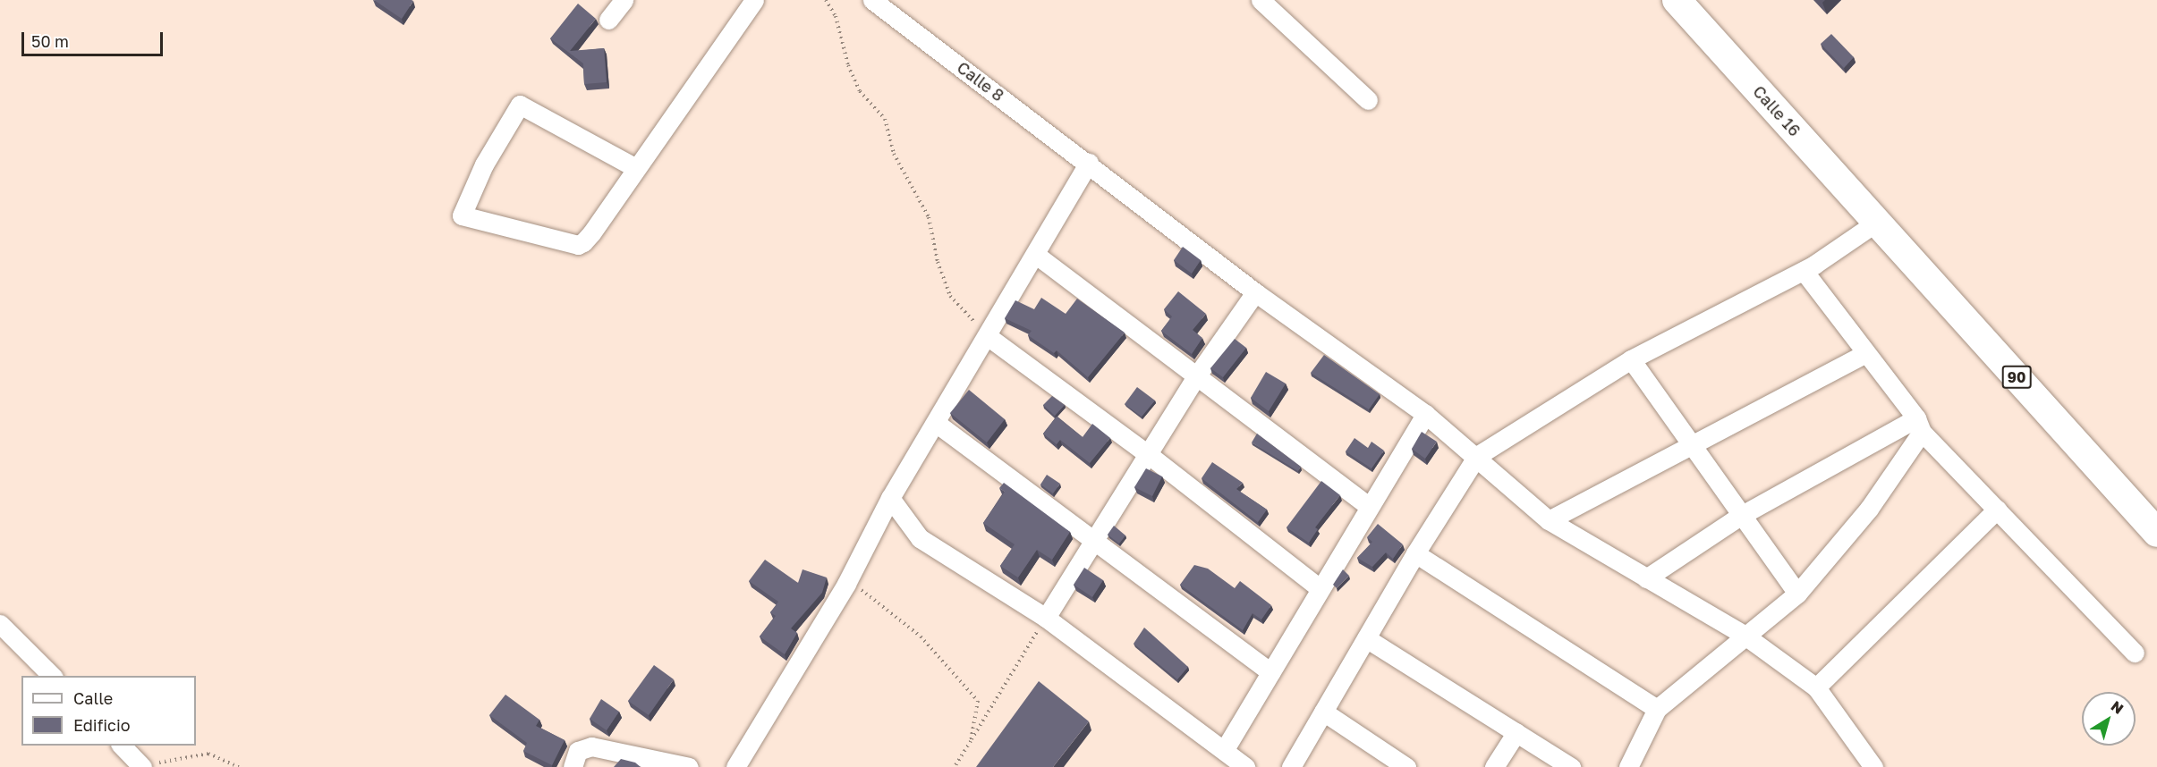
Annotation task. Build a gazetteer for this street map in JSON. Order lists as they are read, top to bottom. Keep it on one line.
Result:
{"streets":{"highway":["Calle 16","90"],"street":["Calle 8"]},"crossings":[["Calle 16","90"]],"legend":["Calle","Edificio"],"scale_bar":"50 m","north":"top right"}
